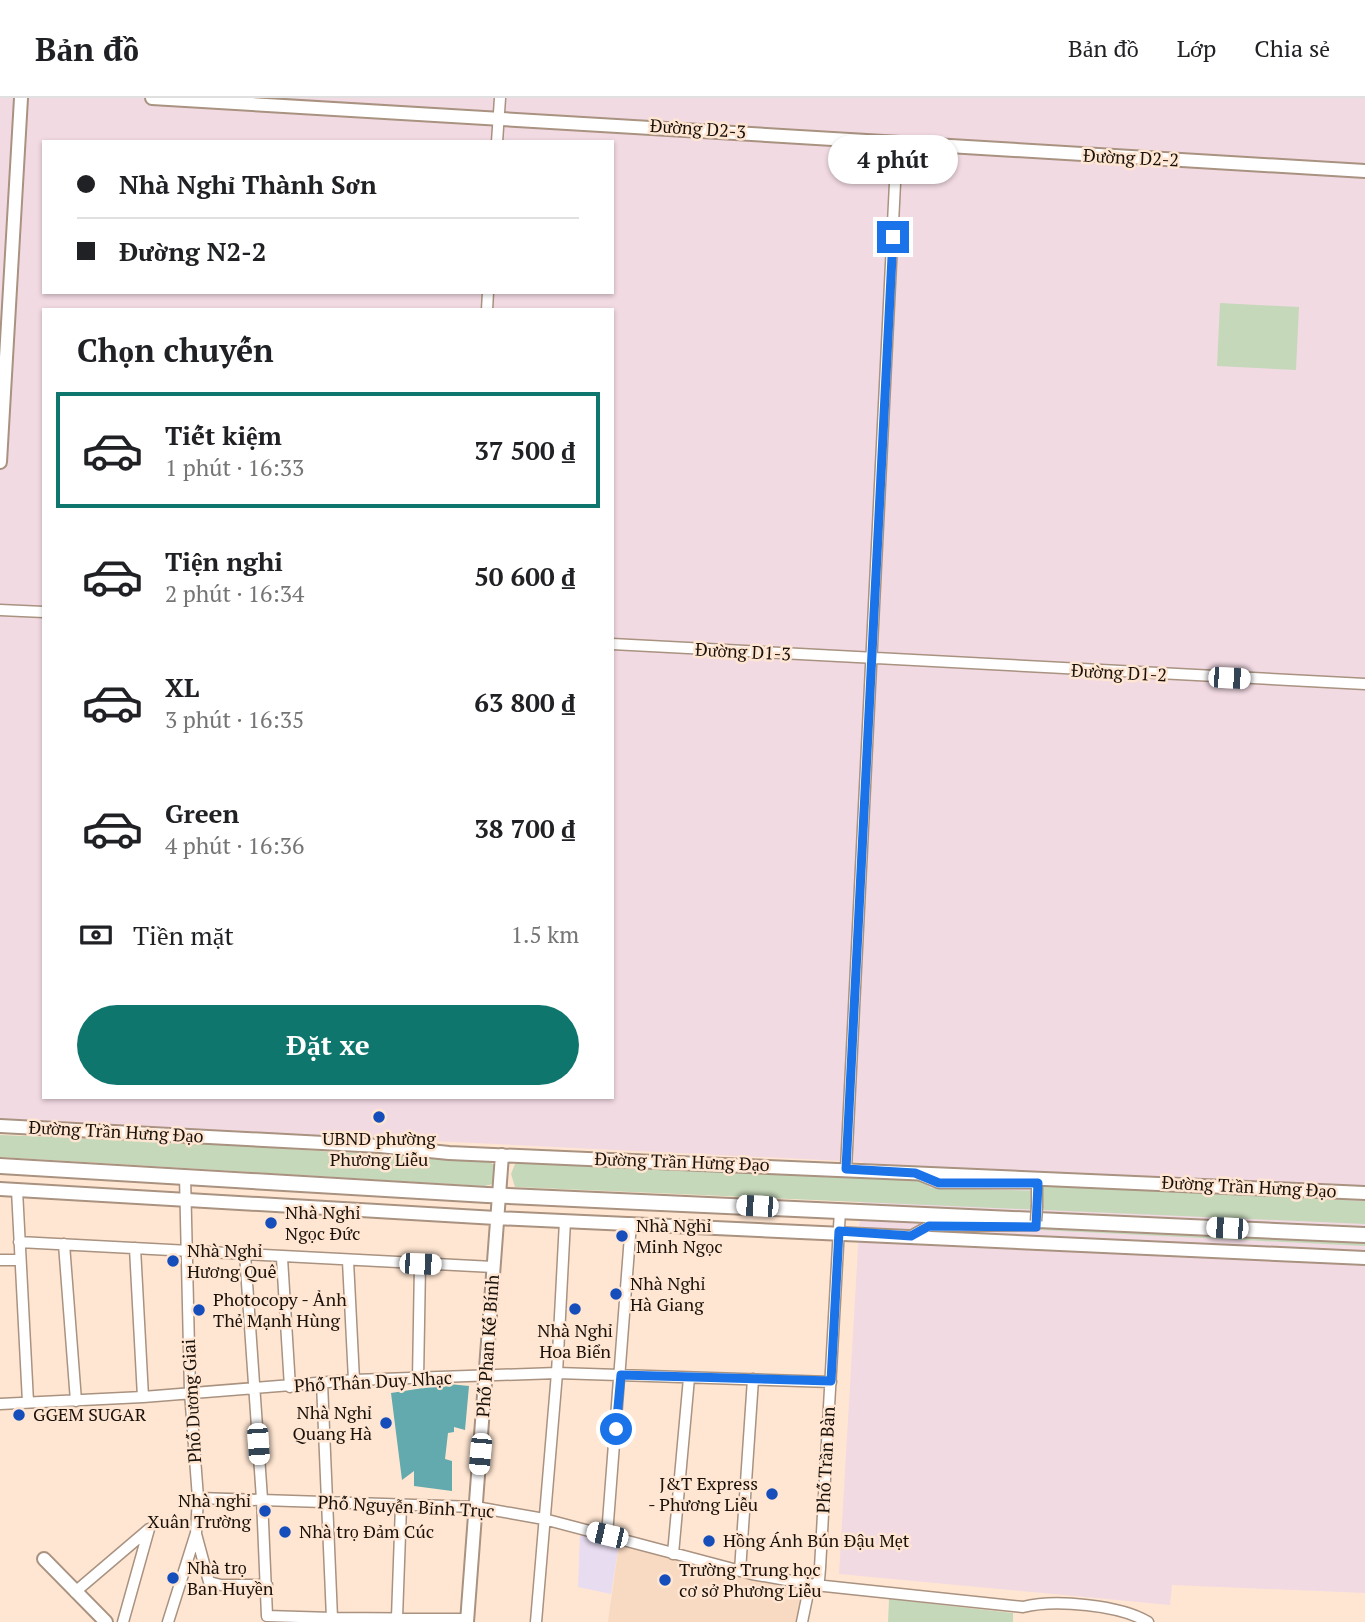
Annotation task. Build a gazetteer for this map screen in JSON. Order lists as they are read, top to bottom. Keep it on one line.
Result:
{"streets":{"main road":["Đường D2-3","Đường D2-2","Đường Trần Hưng Đạo","Phố Phan Kế Bính"],"street":["Đường D1-3","Đường D1-2","Phố Thân Duy Nhạc","Phố Dương Giai","Phố Trần Bàn","Phố Nguyễn Bỉnh Trục"]},"crossings":[["Đường D2-3","Đường D2-2"],["Đường D1-3","Đường D1-2"],["Đường Trần Hưng Đạo","Phố Phan Kế Bính"],["Phố Phan Kế Bính","Phố Thân Duy Nhạc"],["Phố Phan Kế Bính","Phố Nguyễn Bỉnh Trục"],["Phố Thân Duy Nhạc","Phố Dương Giai"],["Phố Thân Duy Nhạc","Phố Trần Bàn"],["Phố Dương Giai","Phố Nguyễn Bỉnh Trục"],["Phố Trần Bàn","Phố Nguyễn Bỉnh Trục"]],"places":["UBND phường Phương Liễu","Nhà Nghỉ Ngọc Đức","Nhà Nghỉ Minh Ngọc","Nhà Nghỉ Hương Quê","Nhà Nghỉ Hà Giang","Nhà Nghỉ Hoa Biển","Photocopy - Ảnh Thẻ Mạnh Hùng","GGEM SUGAR","Nhà Nghỉ Quang Hà","J&T Express - Phương Liễu","Nhà nghỉ Xuân Trường","Nhà trọ Đảm Cúc","Hồng Ánh Bún Đậu Mẹt","Nhà trọ Ban Huyền","Trường Trung học cơ sở Phương Liễu"],"page":{"header":"Bản đồ","nav":["Bản đồ","Lớp","Chia sẻ"],"bubble":"4 phút","banner":["Nhà Nghỉ Thành Sơn","Đường N2-2"],"heading":"Chọn chuyến","list":[{"name":"Tiết kiệm","note":"1 phút · 16:33","value":"37 500 ₫"},{"name":"Tiện nghi","note":"2 phút · 16:34","value":"50 600 ₫"},{"name":"XL","note":"3 phút · 16:35","value":"63 800 ₫"},{"name":"Green","note":"4 phút · 16:36","value":"38 700 ₫"}],"pay":["Tiền mặt","1.5 km"],"buttons":"Đặt xe"}}
